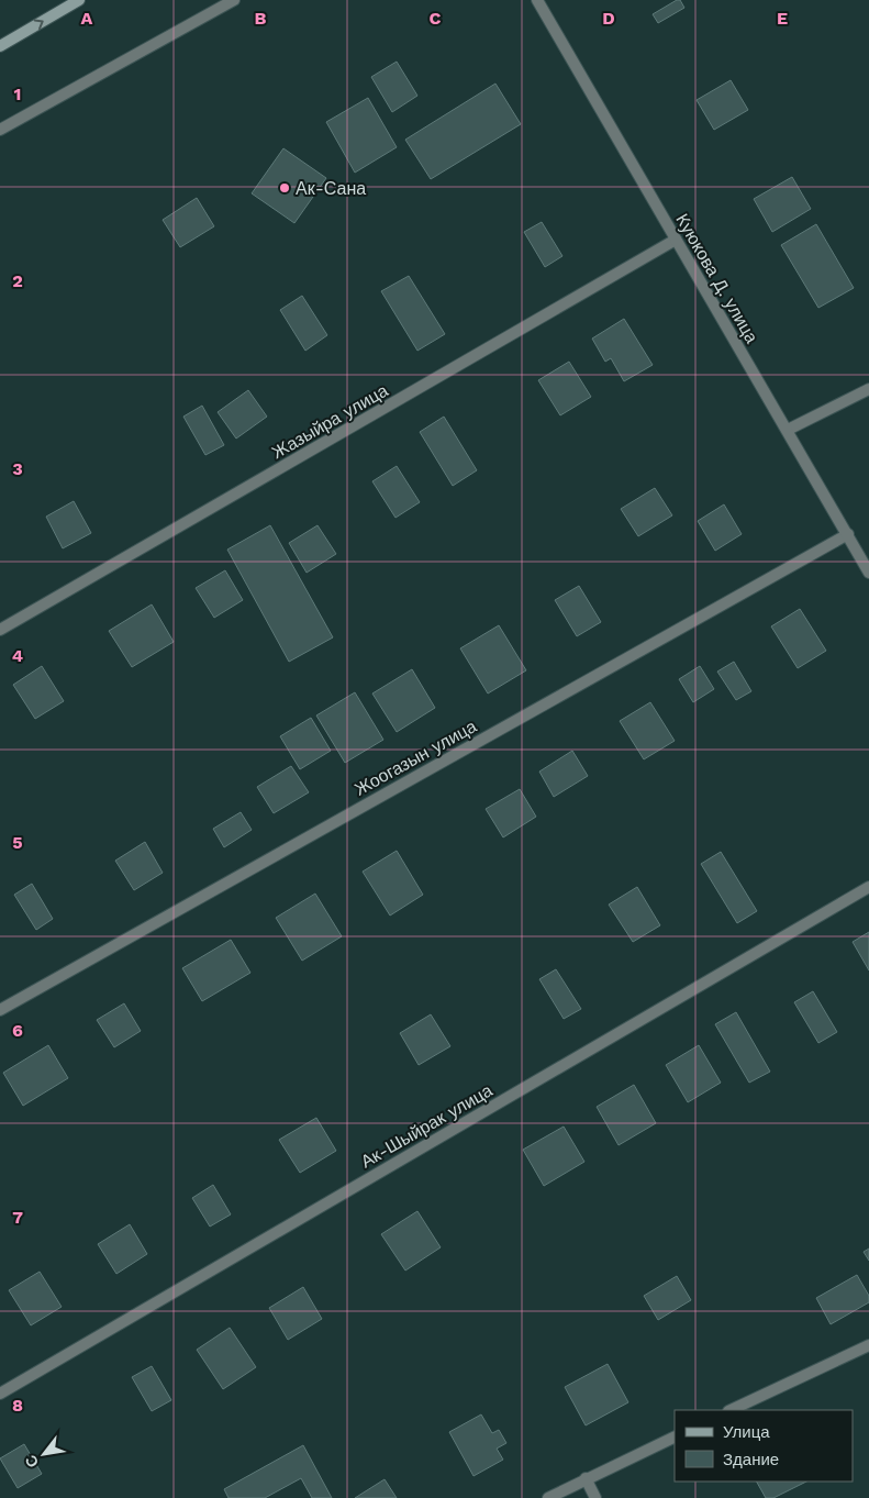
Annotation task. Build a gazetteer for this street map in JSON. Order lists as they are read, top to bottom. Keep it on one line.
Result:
{"streets":{"street":["Куюкова Д. улица","Жазыйра улица","Жоогазын улица","Ак-Шыйрак улица"]},"crossings":[["Куюкова Д. улица","Жазыйра улица"],["Куюкова Д. улица","Жоогазын улица"]],"places":["Ак-Сана"],"legend":["Улица","Здание"],"north":"bottom left","grid":{"columns":["A","B","C","D","E"],"rows":["1","2","3","4","5","6","7","8"]}}
